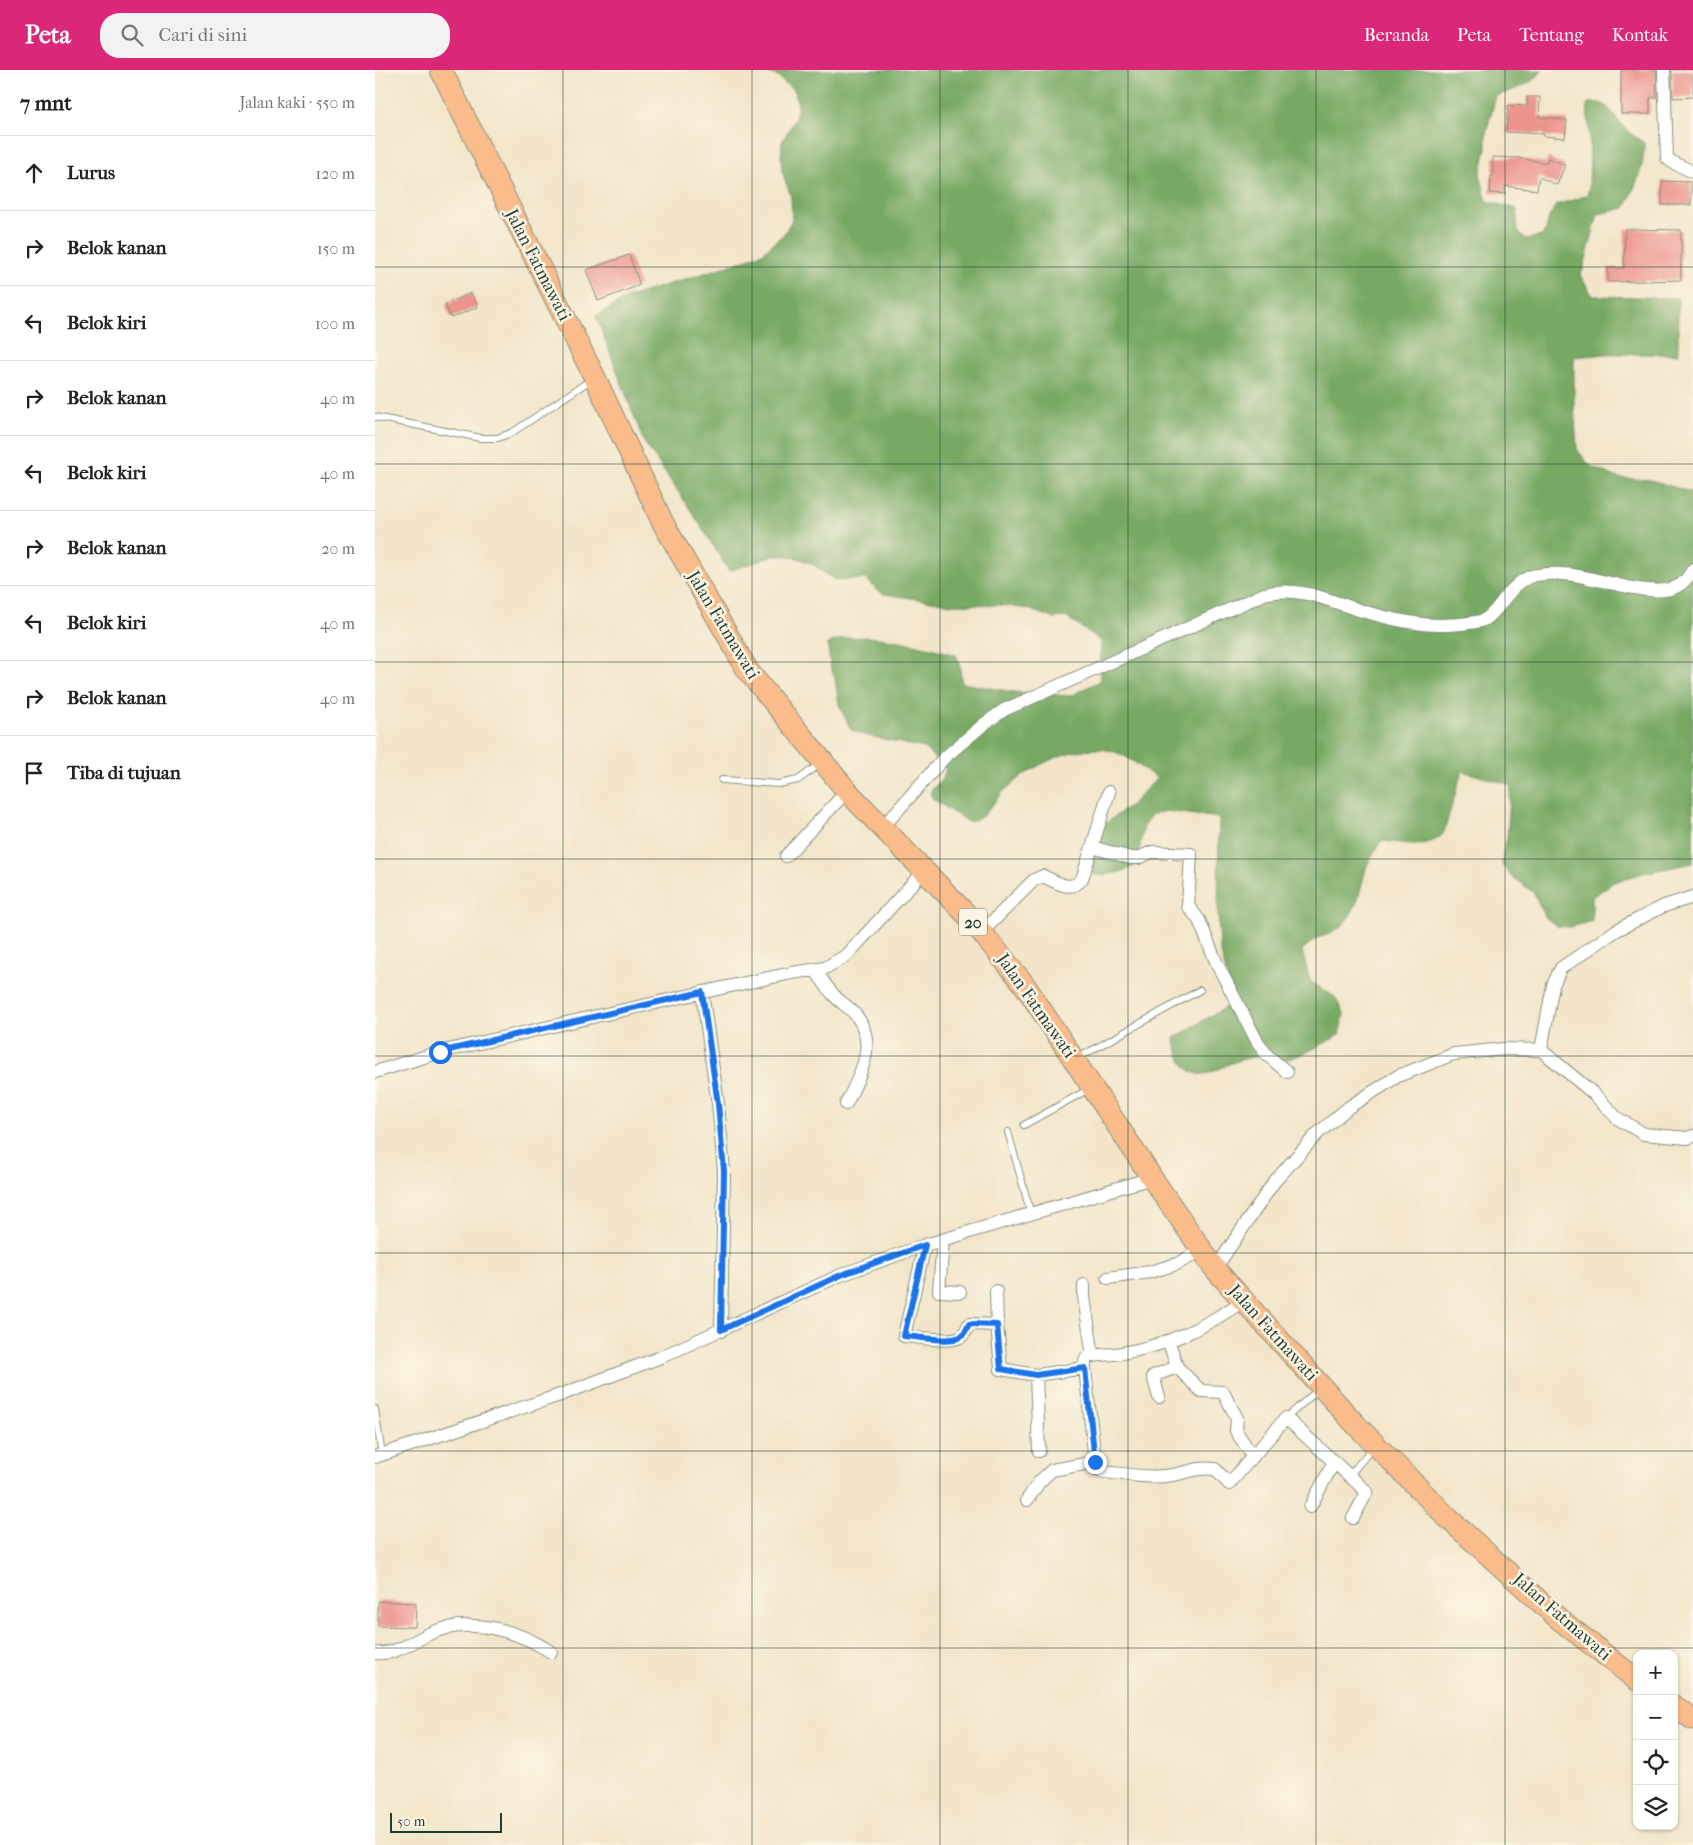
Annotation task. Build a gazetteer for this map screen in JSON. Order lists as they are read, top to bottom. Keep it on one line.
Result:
{"streets":{"highway":["Jalan Fatmawati","20"]},"scale_bar":"50 m","page":{"header":"Peta","search":"Cari di sini","nav":["Beranda","Peta","Tentang","Kontak"],"heading":["7 mnt","Jalan kaki · 550 m"],"list":[["Lurus","120 m"],["Belok kanan","150 m"],["Belok kiri","100 m"],["Belok kanan","40 m"],["Belok kiri","40 m"],["Belok kanan","20 m"],["Belok kiri","40 m"],["Belok kanan","40 m"],"Tiba di tujuan"],"map_buttons":["+","−"],"scale":"50 m"}}
